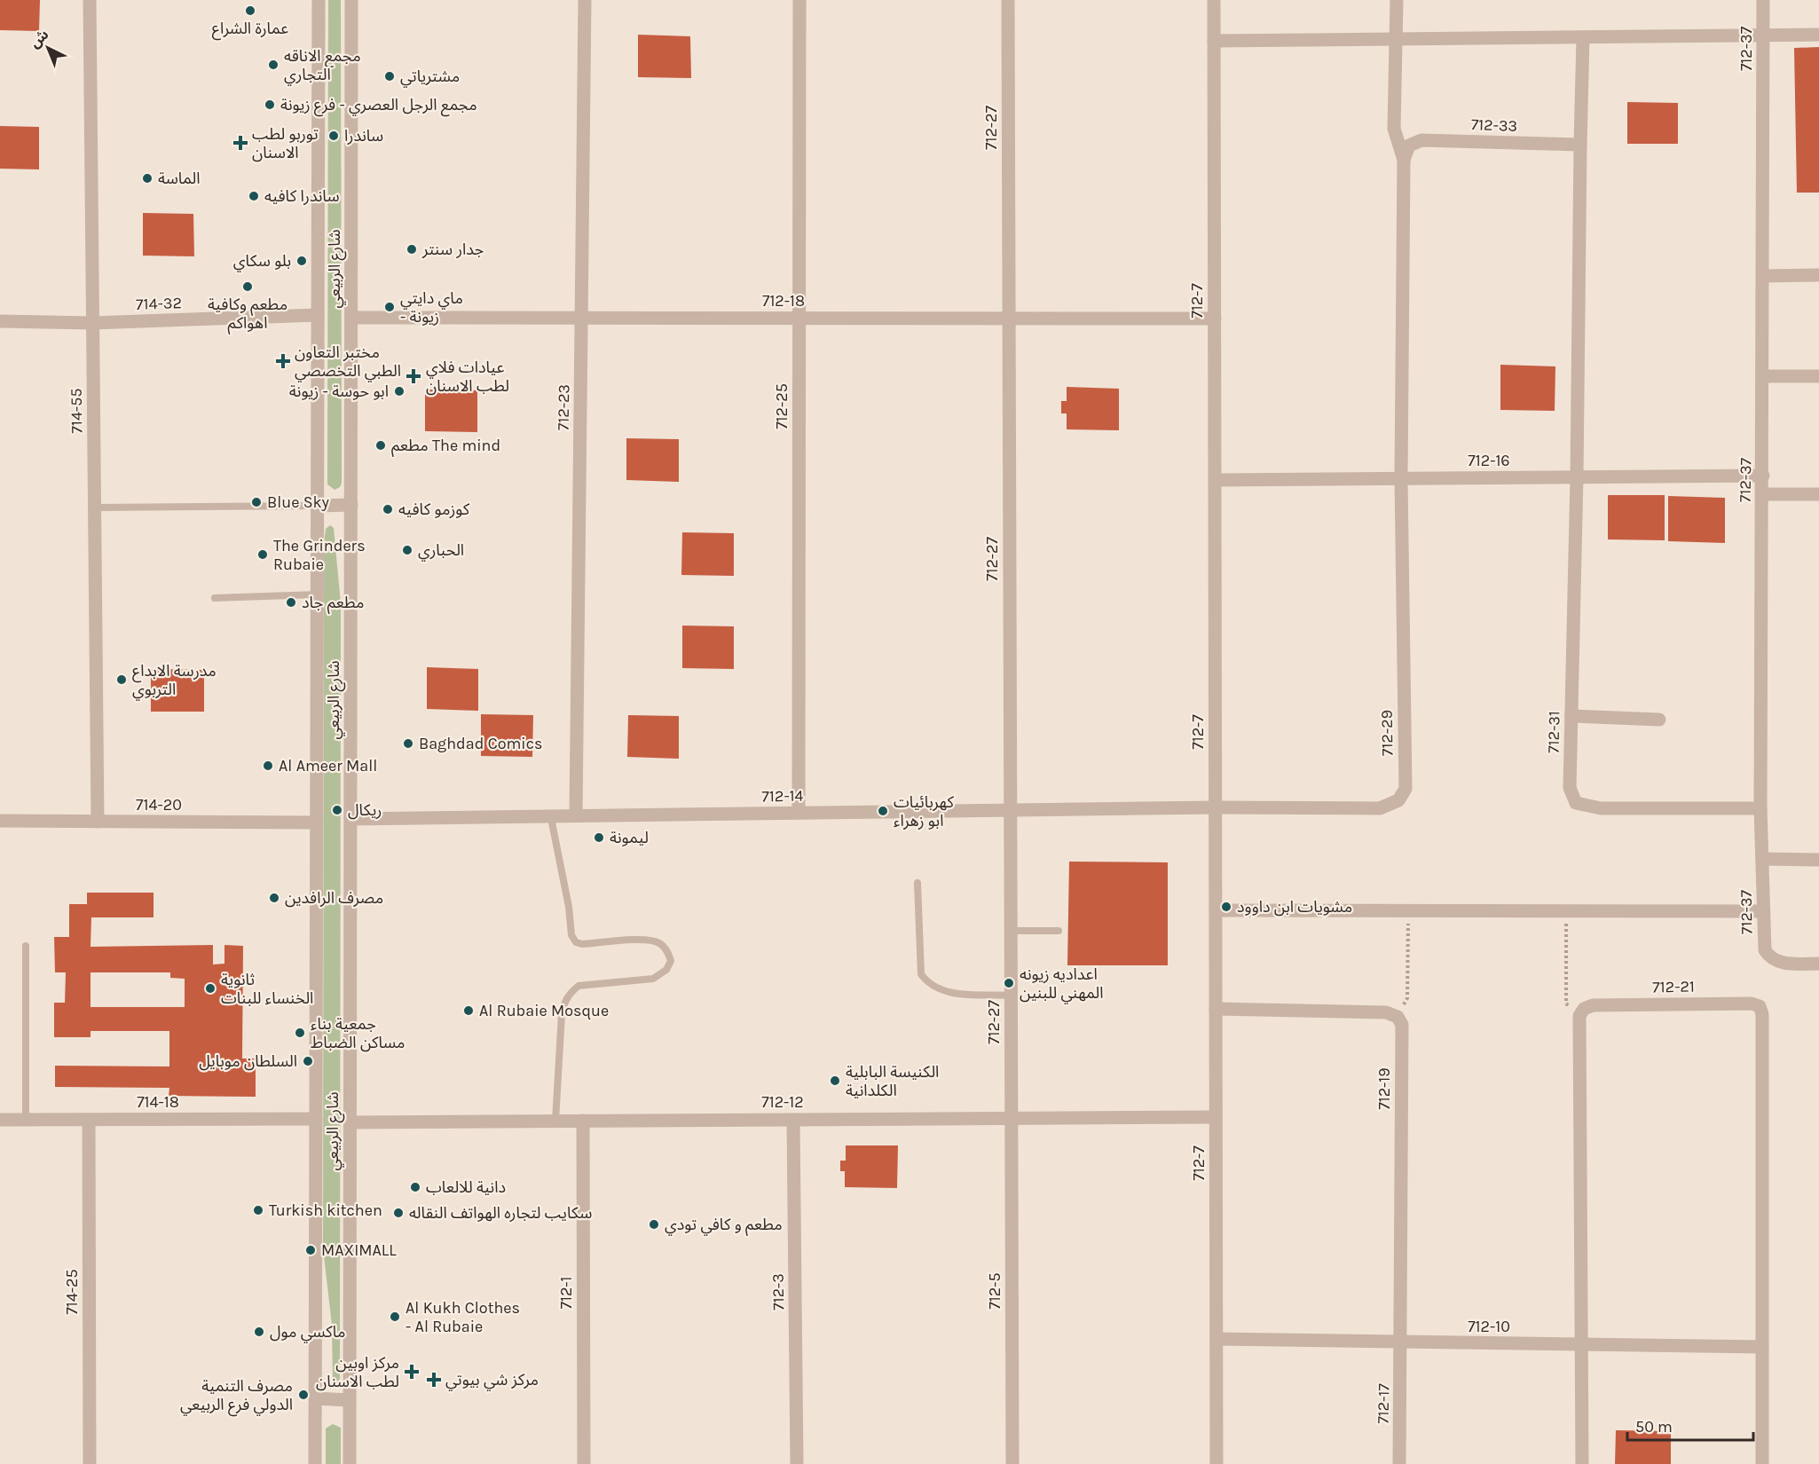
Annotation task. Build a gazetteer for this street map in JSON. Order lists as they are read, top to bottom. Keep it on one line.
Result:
{"streets":{"street":["712-37","712-33","712-27","شارع الربيعي","712-18","712-7","714-32","712-25","712-23","714-55","712-16","712-31","712-29","712-14","714-20","712-21","712-19","714-18","712-12","712-5","714-25","712-3","712-1","712-10","712-17"]},"crossings":[["712-37","712-16"],["712-37","712-31"],["712-27","712-18"],["712-27","712-14"],["712-27","712-12"],["712-27","712-5"],["شارع الربيعي","712-18"],["شارع الربيعي","714-32"],["شارع الربيعي","712-14"],["شارع الربيعي","714-20"],["شارع الربيعي","714-18"],["شارع الربيعي","712-12"],["712-18","712-7"],["712-18","712-25"],["712-18","712-23"],["712-7","712-16"],["712-7","712-29"],["712-7","712-14"],["712-7","712-12"],["712-7","712-10"],["714-32","714-55"],["712-25","712-14"],["712-23","712-14"],["714-55","714-20"],["712-16","712-31"],["712-16","712-29"],["712-29","712-14"],["712-21","712-10"],["712-19","712-10"],["712-19","712-17"],["714-18","714-25"],["712-12","712-5"],["712-12","712-3"],["712-12","712-1"],["712-10","712-17"]],"places":{"other":["عمارة الشراع","مجمع الاناقه التجاري","مشترياتي","مجمع الرجل العصري - فرع زيونة","ساندرا","الماسة","ساندرا كافيه","جدار سنتر","بلو سكاي","مطعم وكافية اهواكم","ماي دايتي - زيونة","ابو حوسة - زيونة","مطعم The mind","Blue Sky","كوزمو كافيه","الحباري","The Grinders Rubaie","مطعم جاد","مدرسة الابداع التربوي","Baghdad Comics","Al Ameer Mall","ريكال","كهربائيات ابو زهراء","ليمونة","مصرف الرافدين","مشويات ابن داوود","اعداديه زيونه المهني للبنين","ثانوية الخنساء للبنات","Al Rubaie Mosque","جمعية بناء مساكن الضباط","السلطان موبايل","الكنيسة البابلية الكلدانية","دانية للالعاب","Turkish kitchen","سكايب لتجاره الهواتف النقاله","مطعم و كافي تودي","MAXIMALL","Al Kukh Clothes - Al Rubaie","ماكسي مول","مصرف التنمية الدولي فرع الربيعي"],"health":["توربو لطب الاسنان","مختبر التعاون الطبي التخصصي","عيادات فلاي لطب الاسنان","مركز اوبين لطب الاسنان","مركز شي بيوتي"]},"scale_bar":"50 m","north":"top left"}
